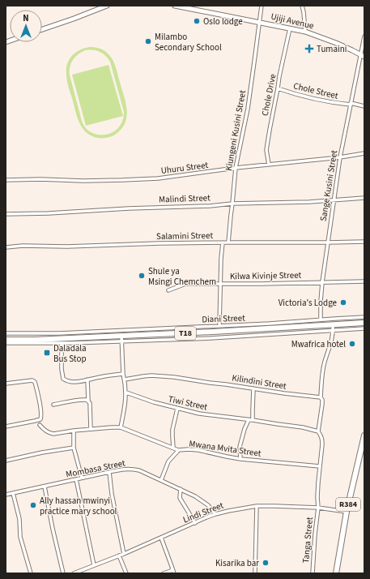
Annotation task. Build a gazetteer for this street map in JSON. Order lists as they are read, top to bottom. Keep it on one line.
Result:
{"streets":{"main road":["Ujiji Avenue","T18","R384"],"street":["Chole Street","Chole Drive","Kiungeni Kusini Street","Uhuru Street","Sange Kusini Street","Malindi Street","Salamini Street","Kilwa Kivinje Street","Diani Street","Kilindini Street","Tiwi Street","Mwana Mvita Street","Mombasa Street","Lindi Street","Tanga Street"]},"crossings":[["Ujiji Avenue","Chole Drive"],["Ujiji Avenue","Kiungeni Kusini Street"],["Ujiji Avenue","Sange Kusini Street"],["Chole Street","Chole Drive"],["Chole Street","Sange Kusini Street"],["Chole Drive","Uhuru Street"],["Kiungeni Kusini Street","Uhuru Street"],["Kiungeni Kusini Street","Malindi Street"],["Kiungeni Kusini Street","Salamini Street"],["Uhuru Street","Sange Kusini Street"],["Sange Kusini Street","Malindi Street"],["Sange Kusini Street","Salamini Street"],["Sange Kusini Street","Kilwa Kivinje Street"],["Sange Kusini Street","Diani Street"],["Mombasa Street","Lindi Street"],["R384","Lindi Street"],["Lindi Street","Tanga Street"]],"places":{"other":["Oslo lodge","Milambo Secondary School","Shule ya Msingi Chemchem","Victoria's Lodge","Mwafrica hotel","Ally hassan mwinyi practice mary school","Kisarika bar"],"health":["Tumaini"],"transit":["Daladala Bus Stop"]},"north":"top"}
